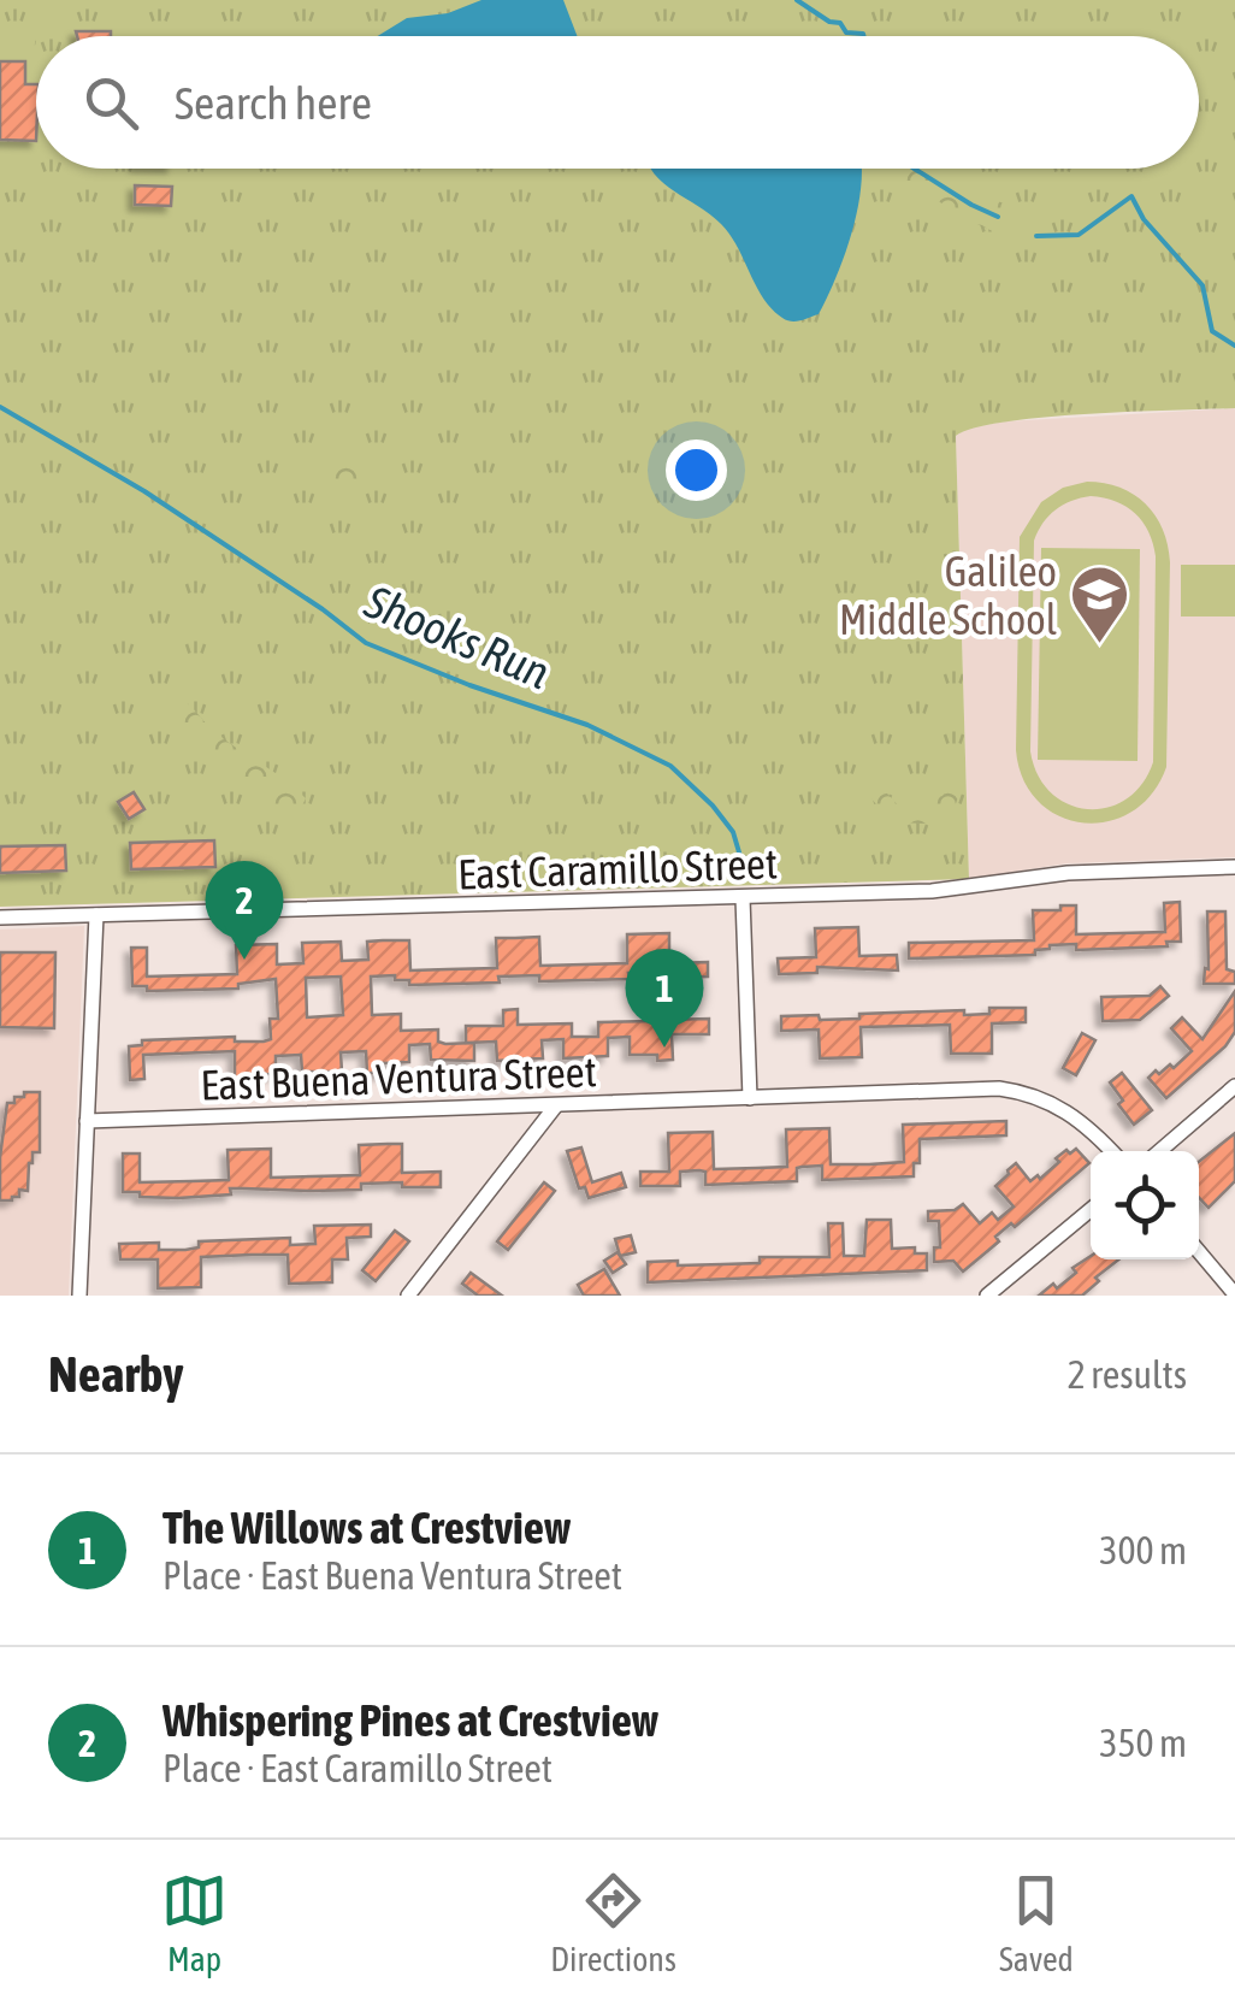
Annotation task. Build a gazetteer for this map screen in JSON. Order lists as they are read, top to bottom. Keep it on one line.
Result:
{"streets":{"street":["East Caramillo Street","East Buena Ventura Street"]},"water":["Shooks Run"],"places":{"school or university":["Galileo Middle School"]},"page":{"search":"Search here","pins":["2","1"],"heading":["Nearby","2 results"],"list":[{"mark":"1","name":"The Willows at Crestview","note":"Place · East Buena Ventura Street","value":"300 m"},{"mark":"2","name":"Whispering Pines at Crestview","note":"Place · East Caramillo Street","value":"350 m"}],"nav":["Map","Directions","Saved"]}}
